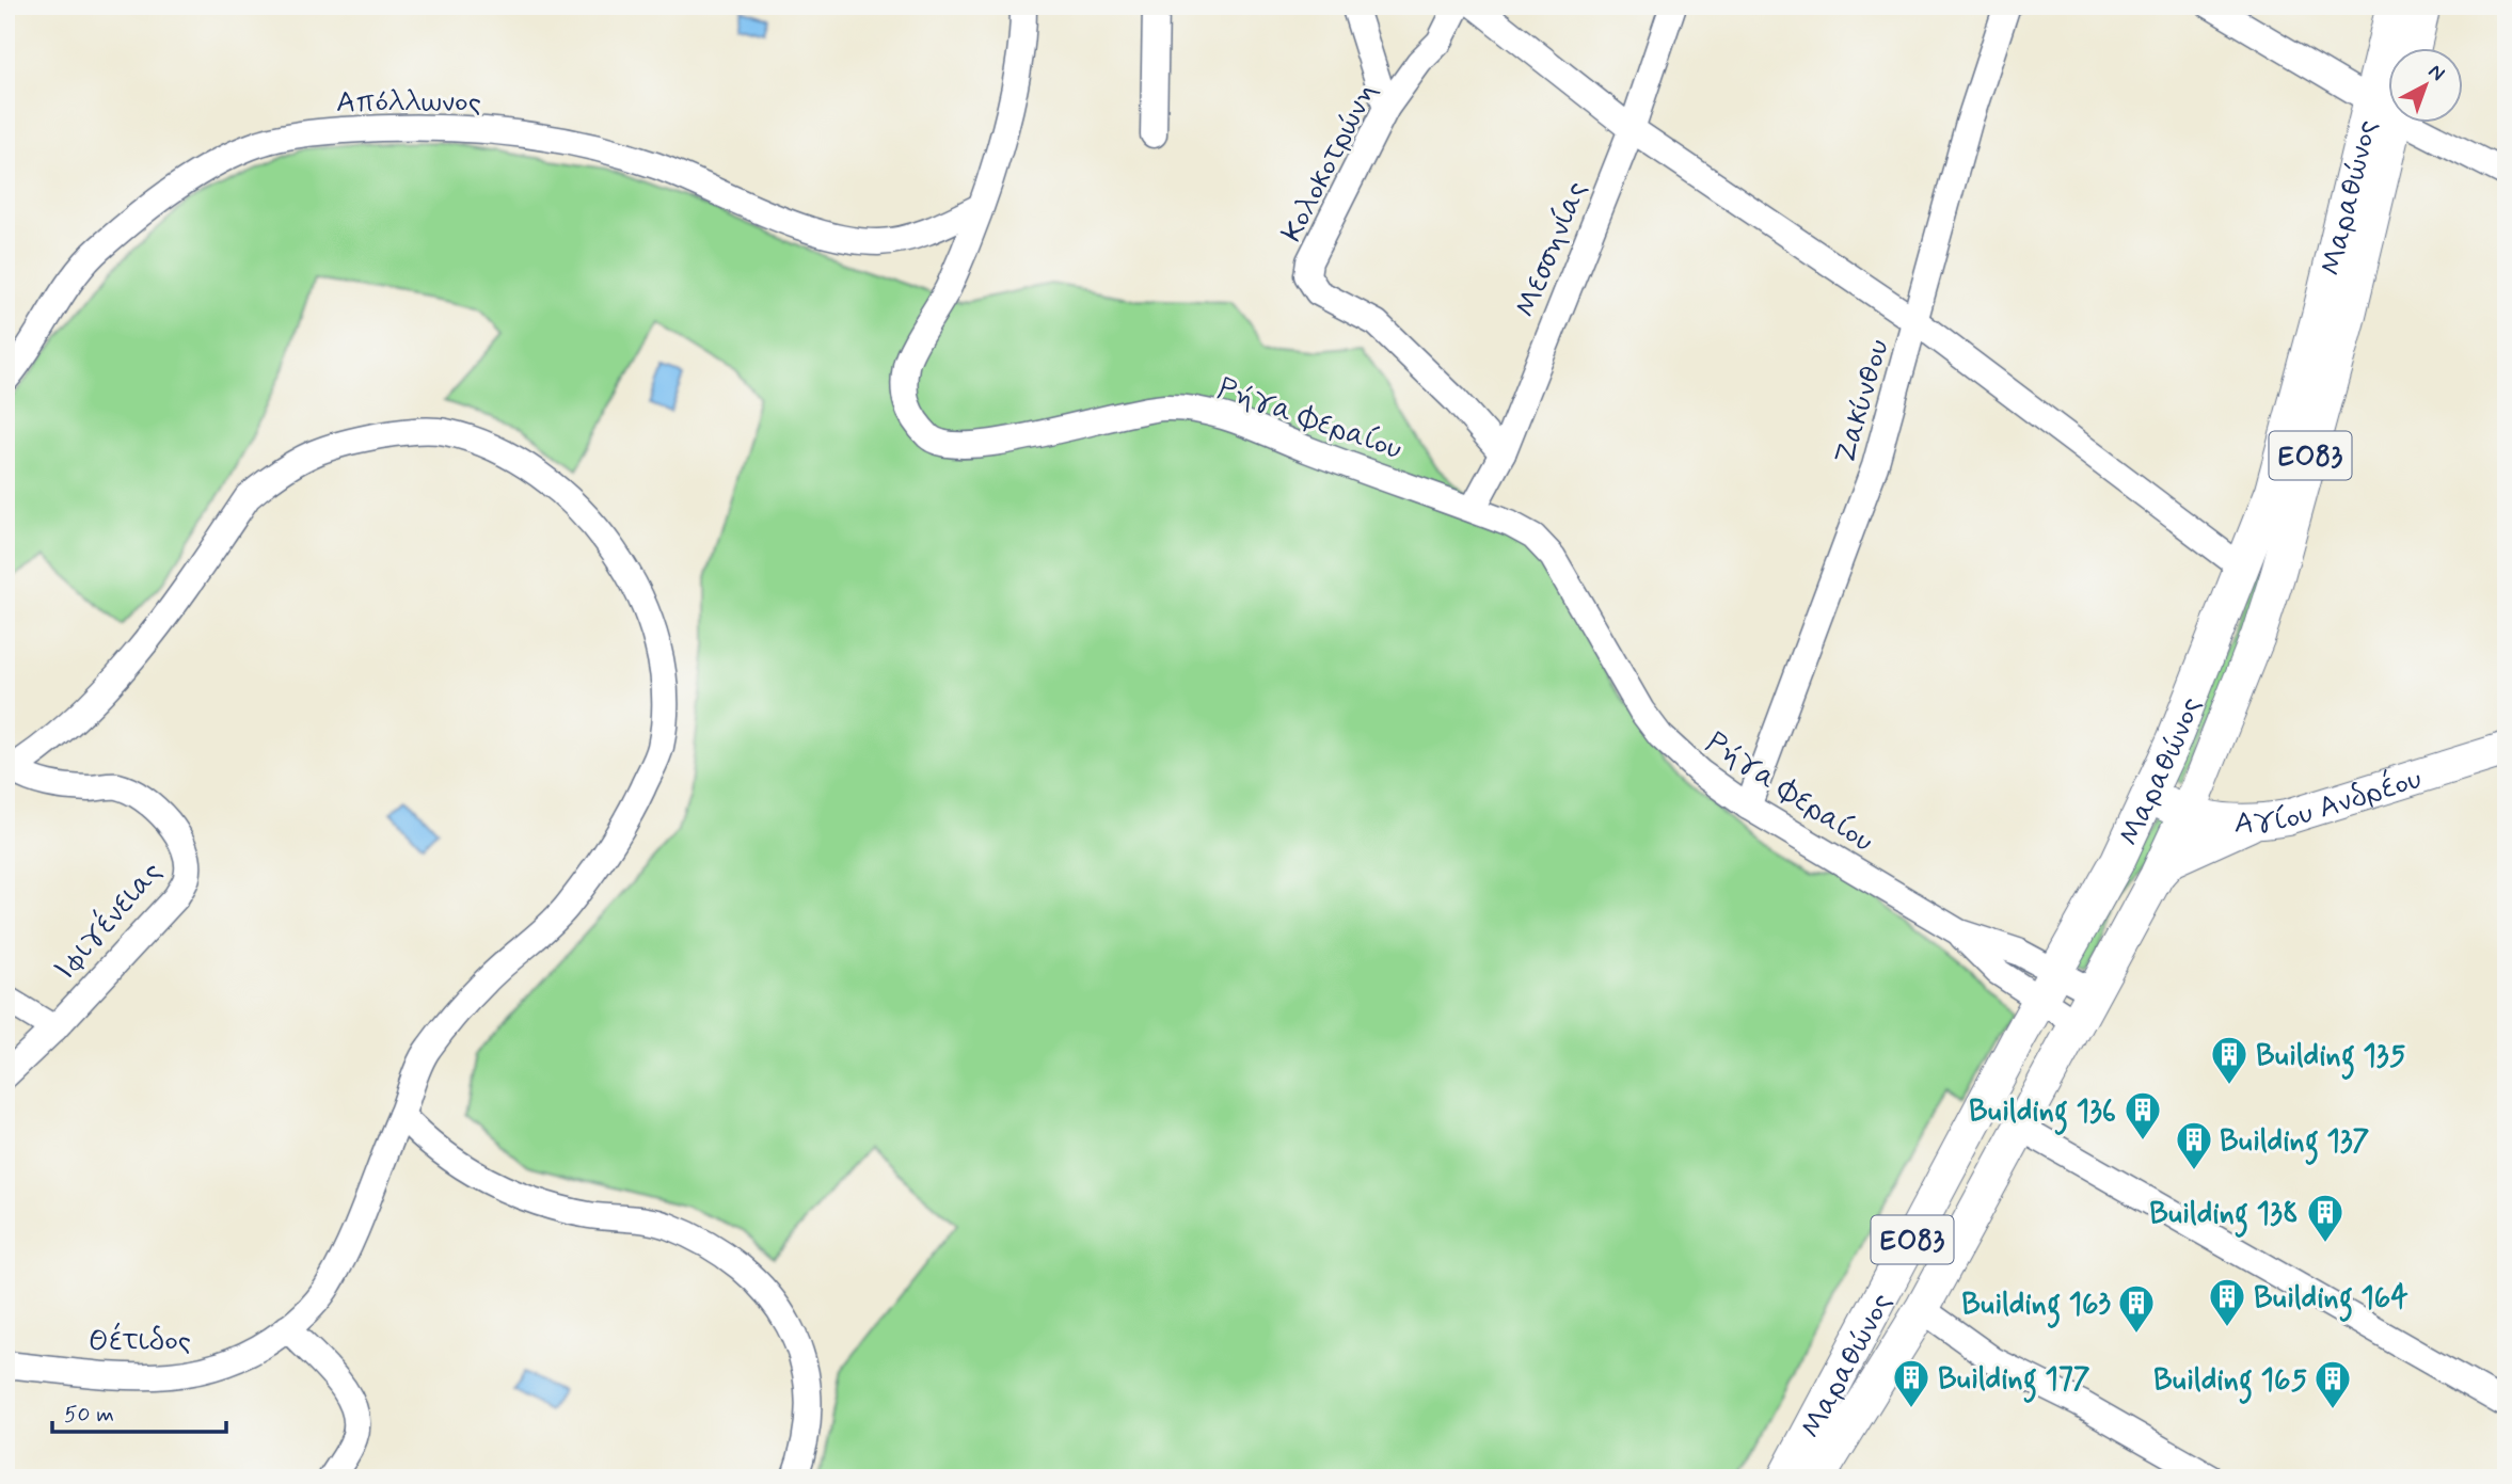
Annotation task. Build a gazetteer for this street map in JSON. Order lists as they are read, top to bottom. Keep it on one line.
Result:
{"streets":{"main road":["Μαραθώνος","ΕΟ83","Αγίου Ανδρέου"],"street":["Απόλλωνος","Κολοκοτρώνη","Μεσσηνίας","Ζακύνθου","Ρήγα Φεραίου","Ιφιγένειας","Θέτιδος"]},"crossings":[["Απόλλωνος","Ρήγα Φεραίου"],["Κολοκοτρώνη","Μεσσηνίας"],["Μαραθώνος","Αγίου Ανδρέου"],["Μεσσηνίας","Ρήγα Φεραίου"],["Ζακύνθου","Ρήγα Φεραίου"],["Ιφιγένειας","Θέτιδος"]],"places":{"building":["Building 135","Building 136","Building 137","Building 138","Building 164","Building 163","Building 177","Building 165"]},"scale_bar":"50 m","north":"top right"}
